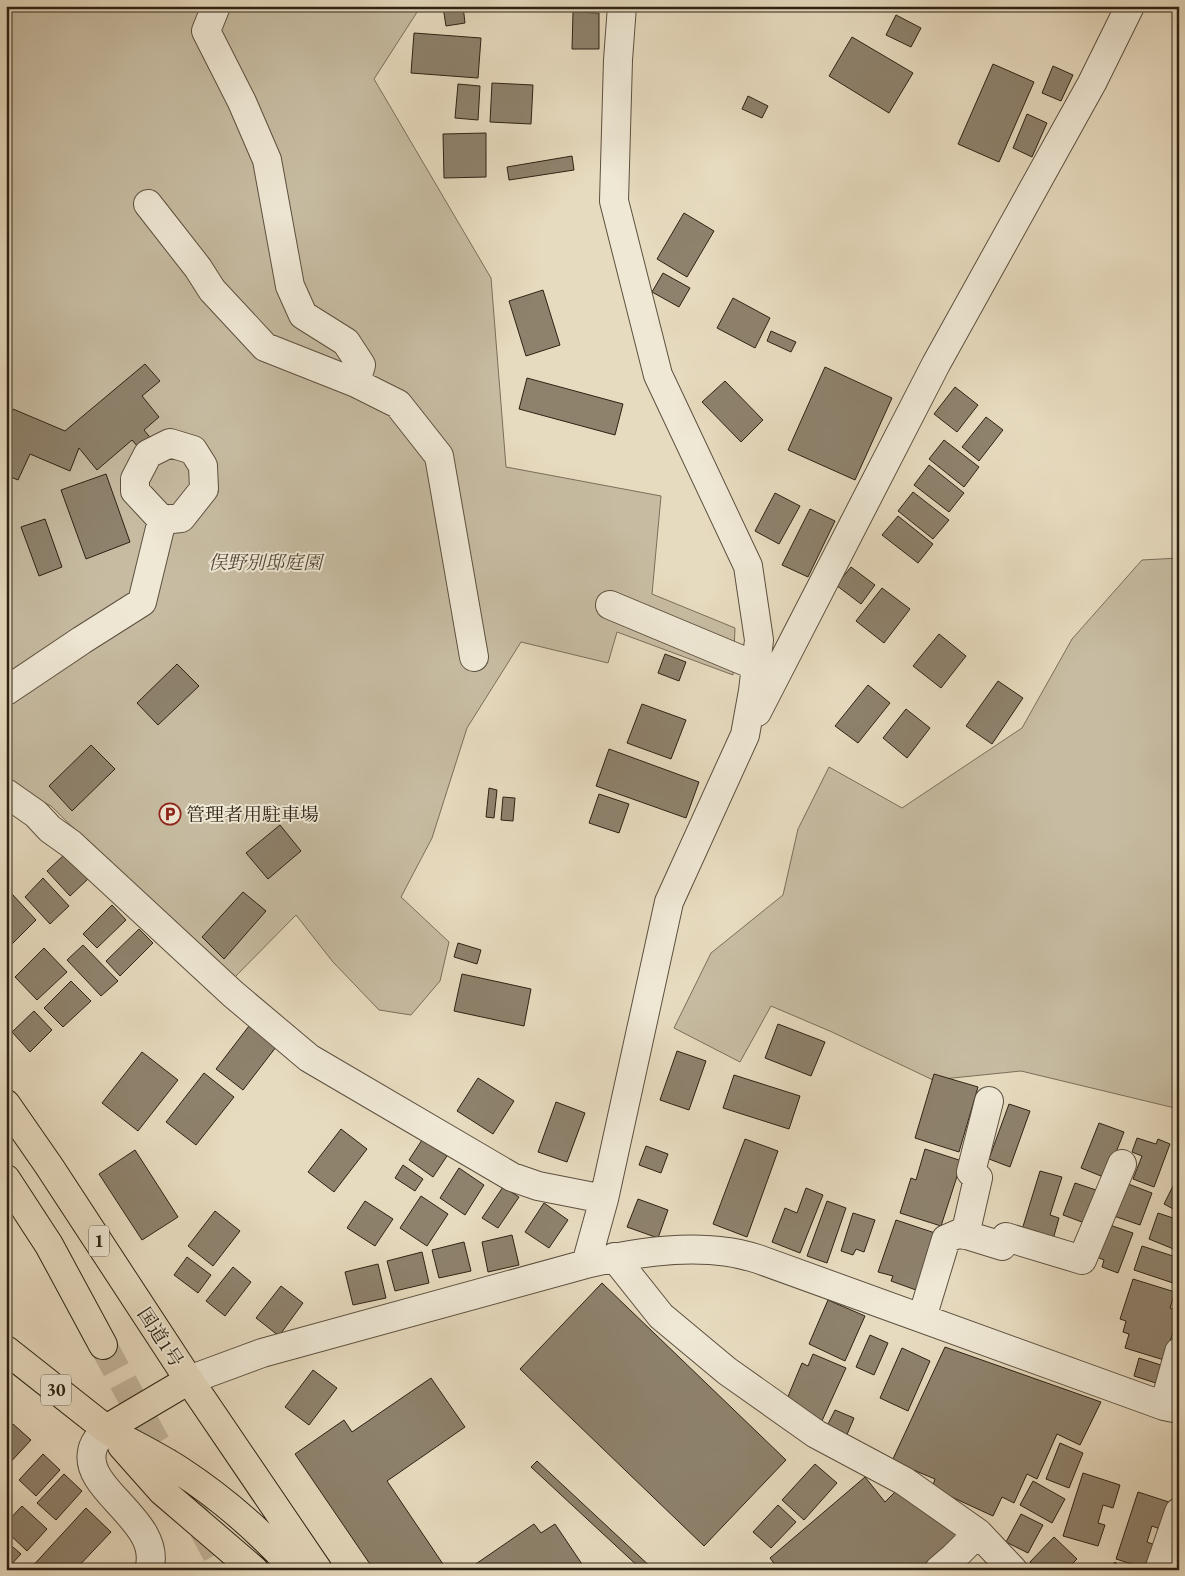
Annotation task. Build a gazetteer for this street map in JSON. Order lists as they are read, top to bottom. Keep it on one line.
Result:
{"streets":{"main road":["1","国道1号","30"]},"parks":["俣野別邸庭園"],"places":{"parking":["管理者用駐車場"]}}
